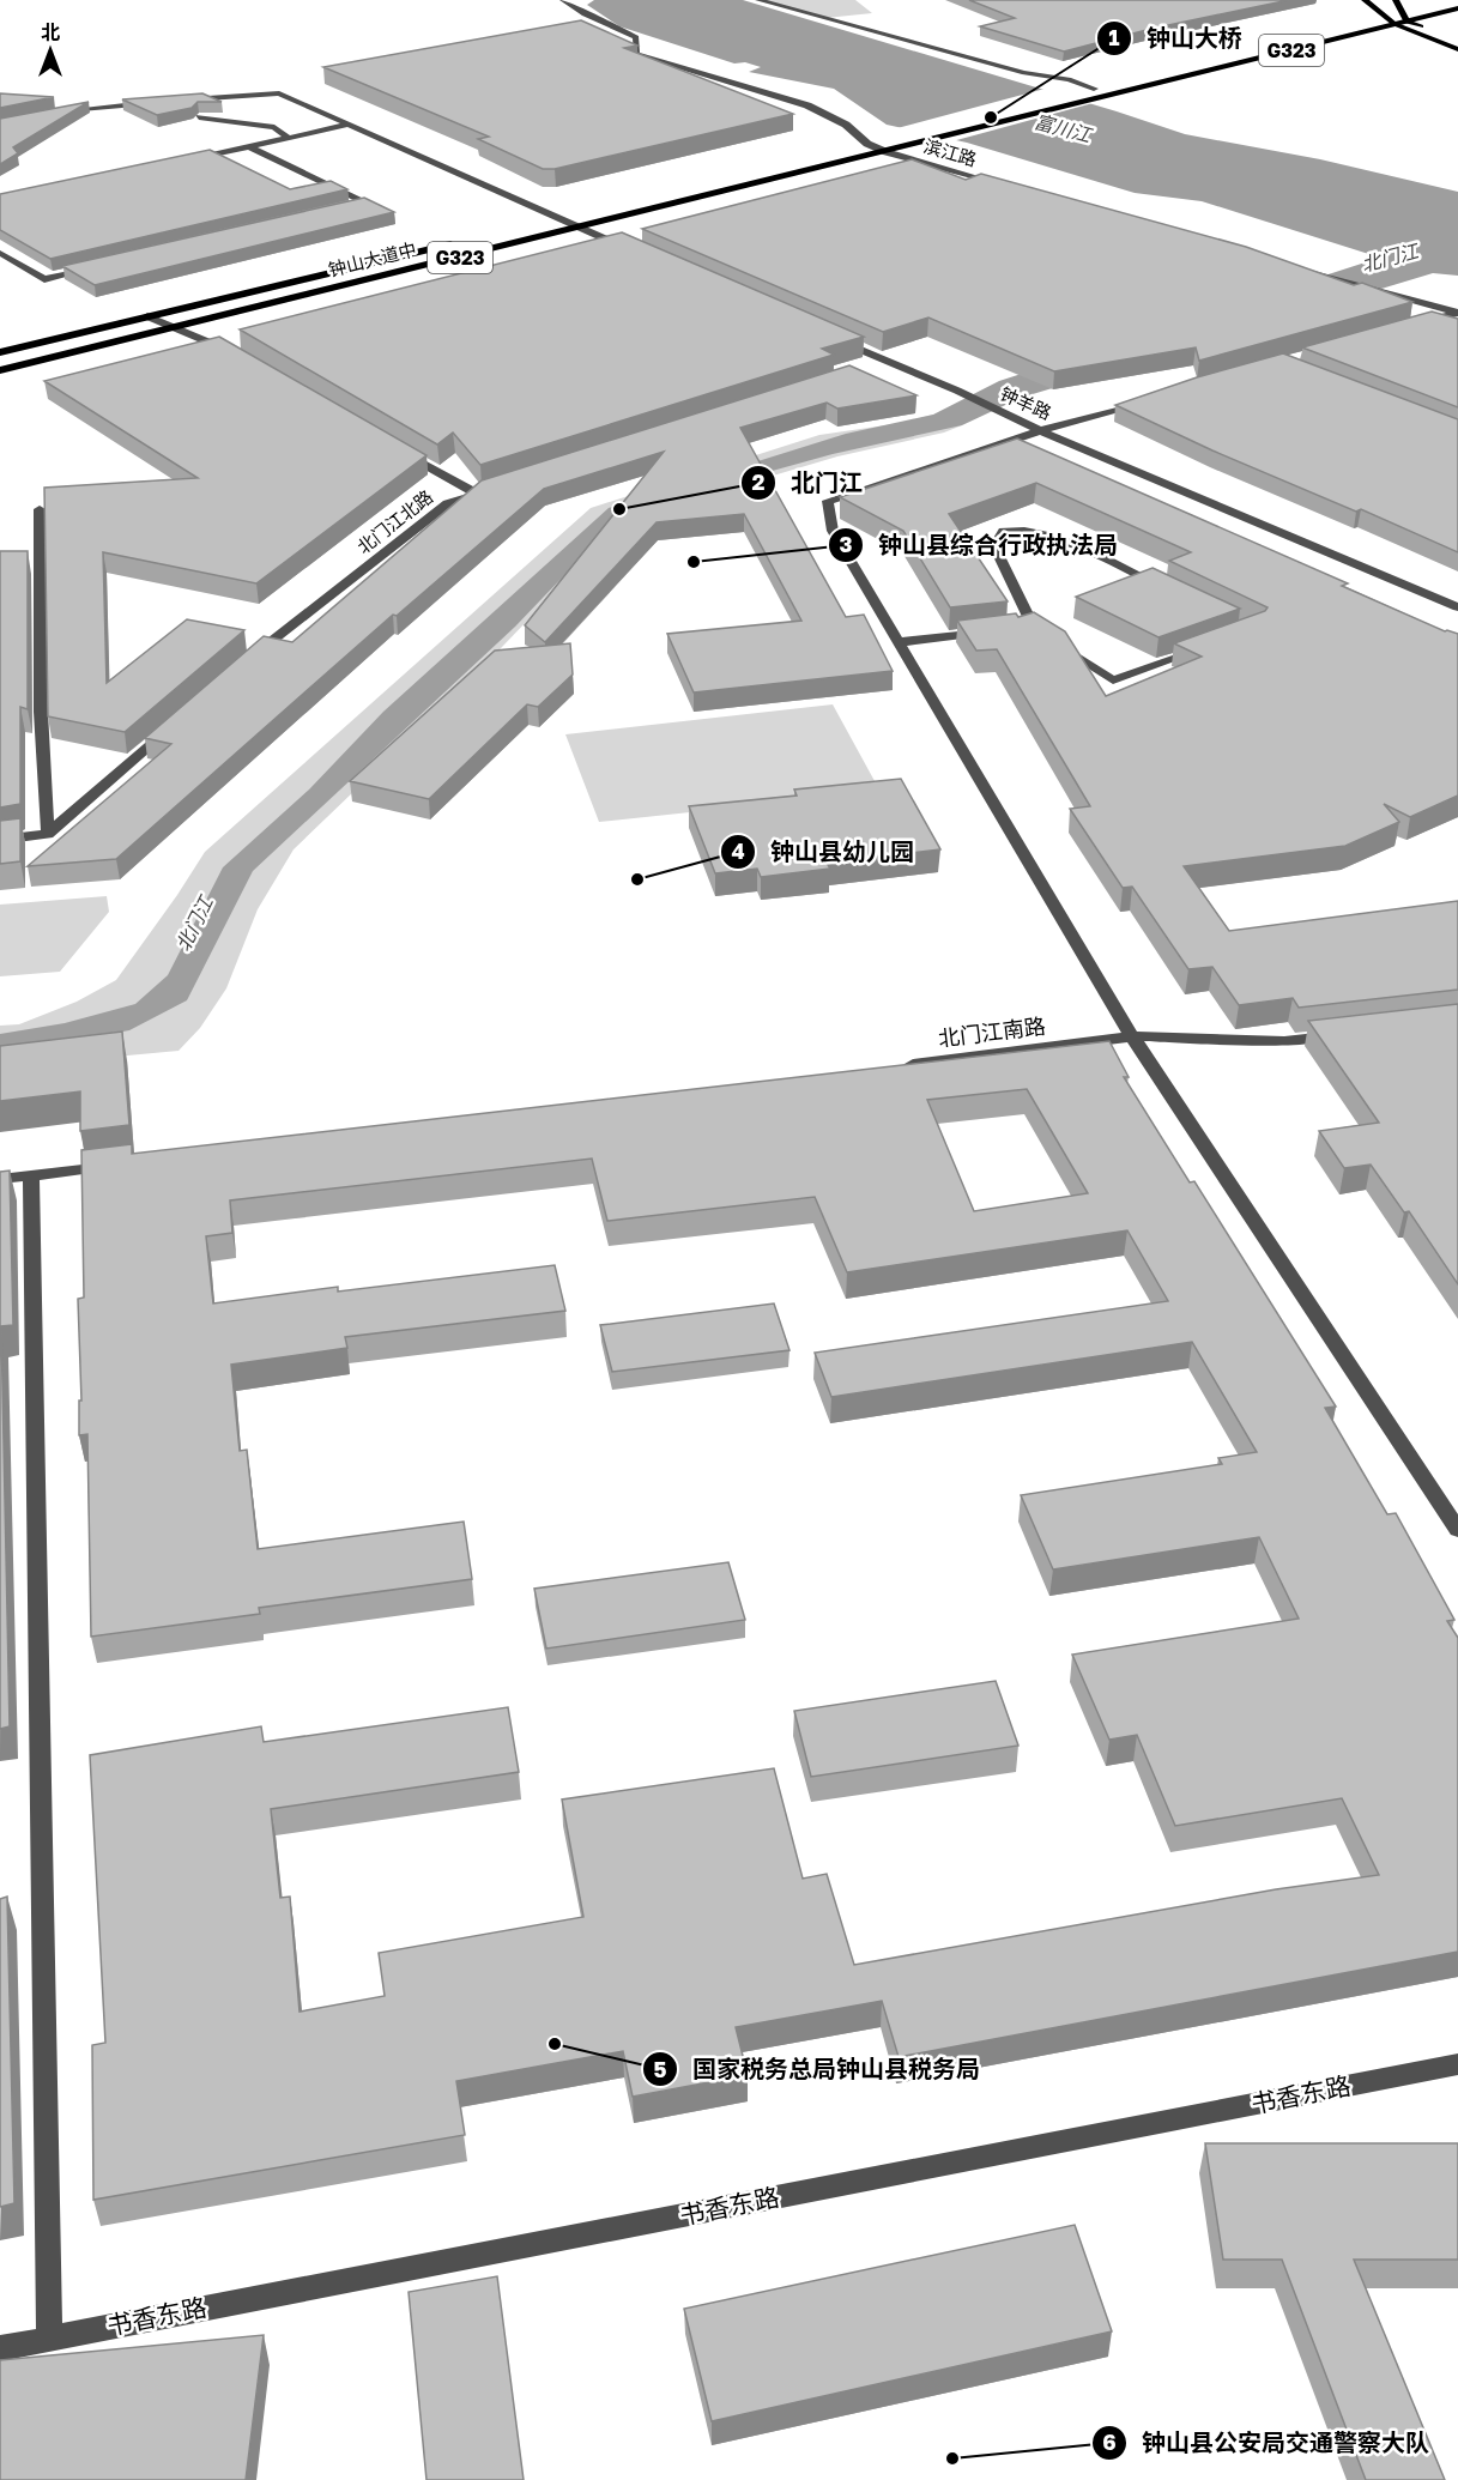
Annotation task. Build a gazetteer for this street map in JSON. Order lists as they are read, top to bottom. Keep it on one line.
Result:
{"streets":{"highway":["G323","钟山大道中"],"street":["滨江路","钟羊路","北门江北路","北门江南路","书香东路"]},"crossings":[["G323","滨江路"],["G323","钟山大道中"],["滨江路","钟山大道中"]],"water":["富川江","北门江"],"places":["钟山大桥","北门江","钟山县综合行政执法局","钟山县幼儿园","国家税务总局钟山县税务局","钟山县公安局交通警察大队"],"north":"top"}
